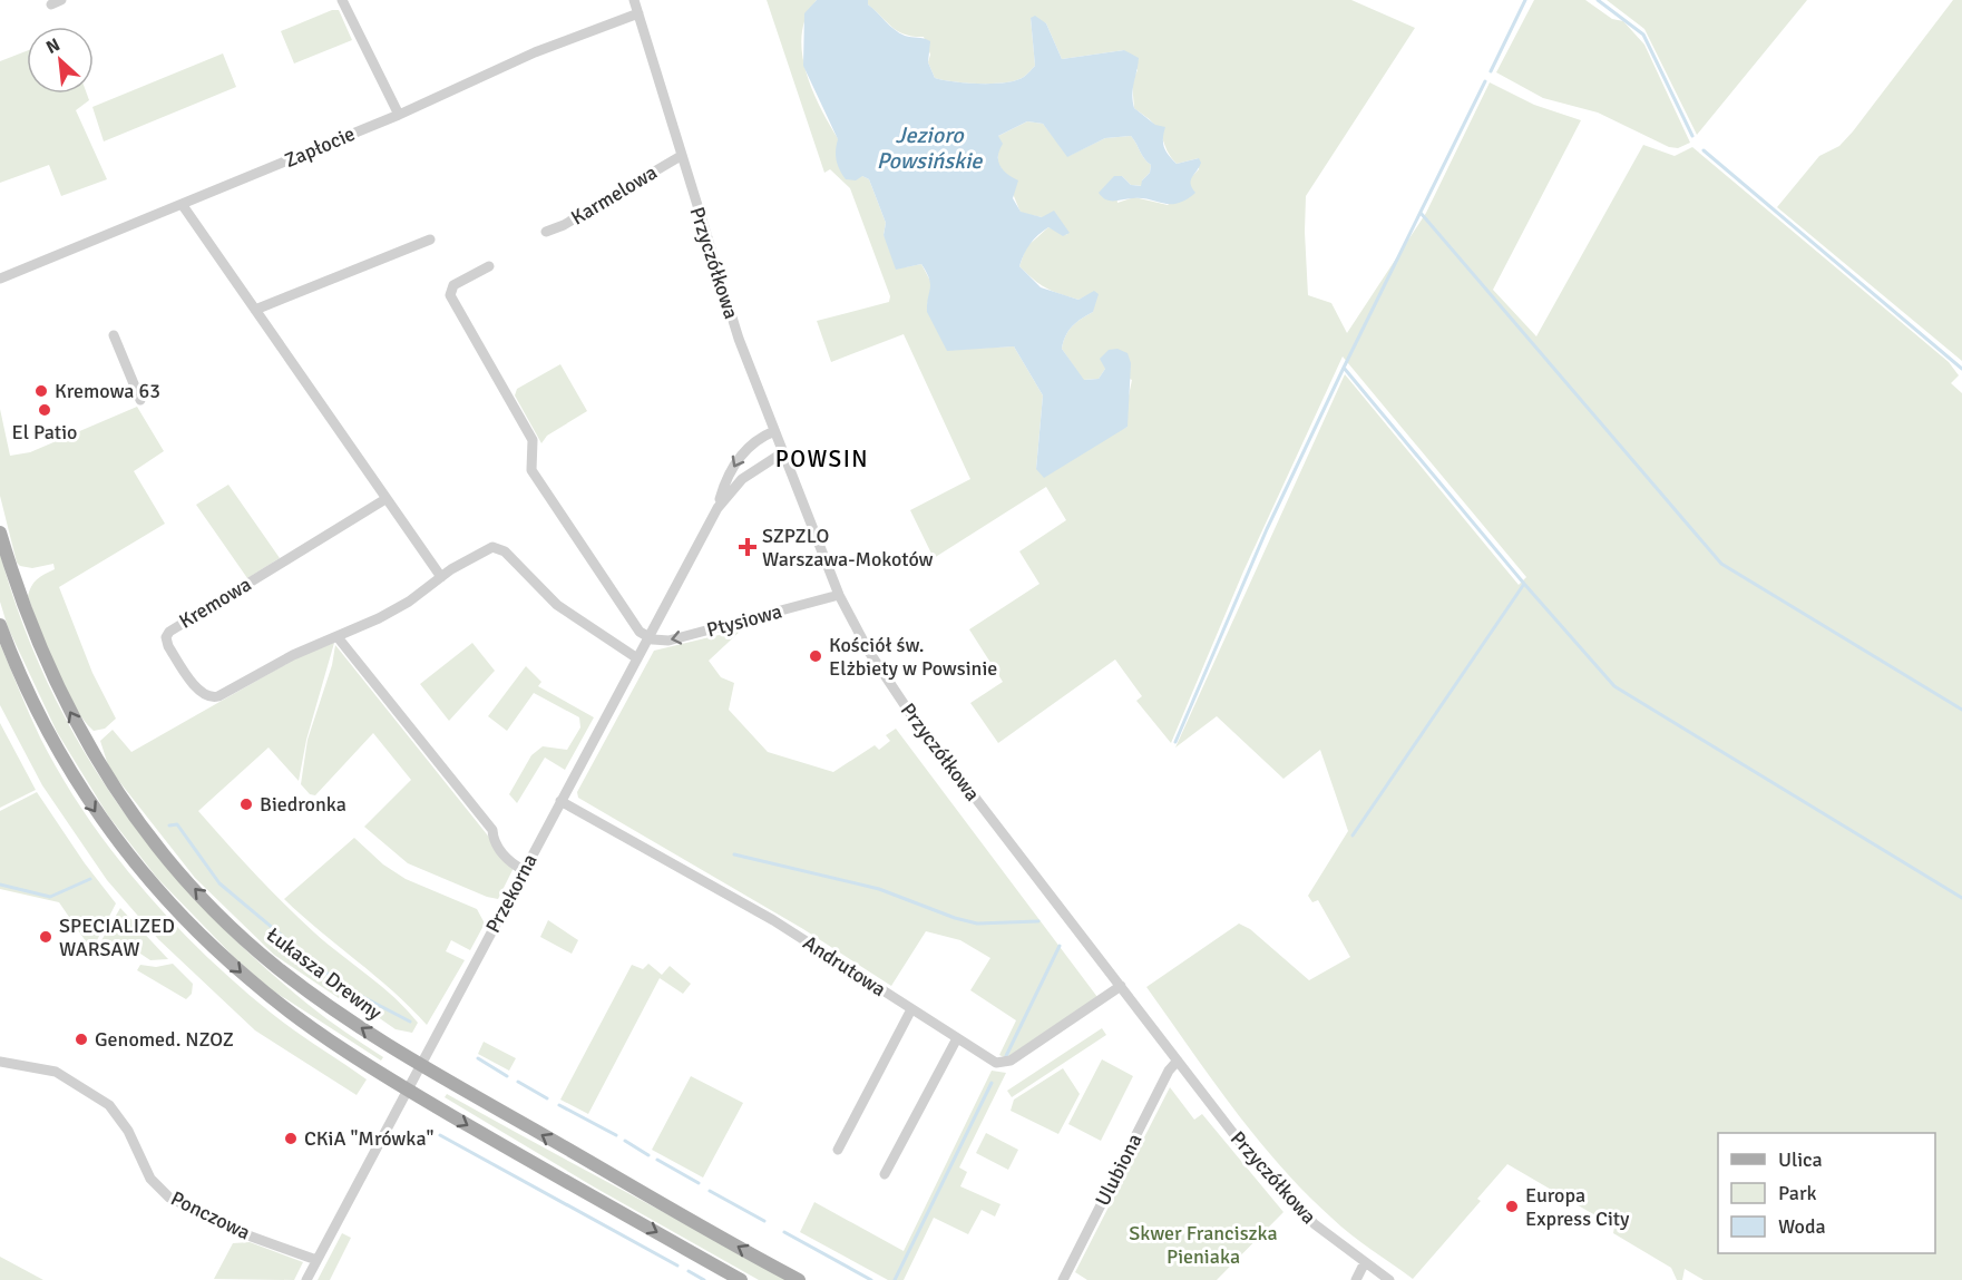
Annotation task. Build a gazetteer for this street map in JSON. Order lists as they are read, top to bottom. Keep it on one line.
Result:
{"streets":{"main road":["Łukasza Drewny"],"street":["Zapłocie","Karmelowa","Przyczółkowa","Kremowa","Ptysiowa","Przekorna","Andrutowa","Ulubiona","Ponczowa"]},"crossings":[["Zapłocie","Przyczółkowa"],["Karmelowa","Przyczółkowa"],["Przyczółkowa","Ptysiowa"],["Przyczółkowa","Przekorna"],["Przyczółkowa","Andrutowa"],["Przyczółkowa","Ulubiona"],["Kremowa","Przekorna"],["Ptysiowa","Przekorna"],["Przekorna","Andrutowa"],["Przekorna","Łukasza Drewny"],["Przekorna","Ponczowa"]],"one_way":["Ptysiowa"],"districts":["POWSIN"],"water":["Jezioro Powsińskie"],"parks":["Skwer Franciszka Pieniaka"],"places":{"other":["Kremowa 63","El Patio","Kościół św. Elżbiety w Powsinie","Biedronka","SPECIALIZED WARSAW","Genomed. NZOZ","CKiA \"Mrówka\"","Europa Express City"],"health":["SZPZLO Warszawa-Mokotów"]},"legend":["Ulica","Park","Woda"],"north":"top left"}
